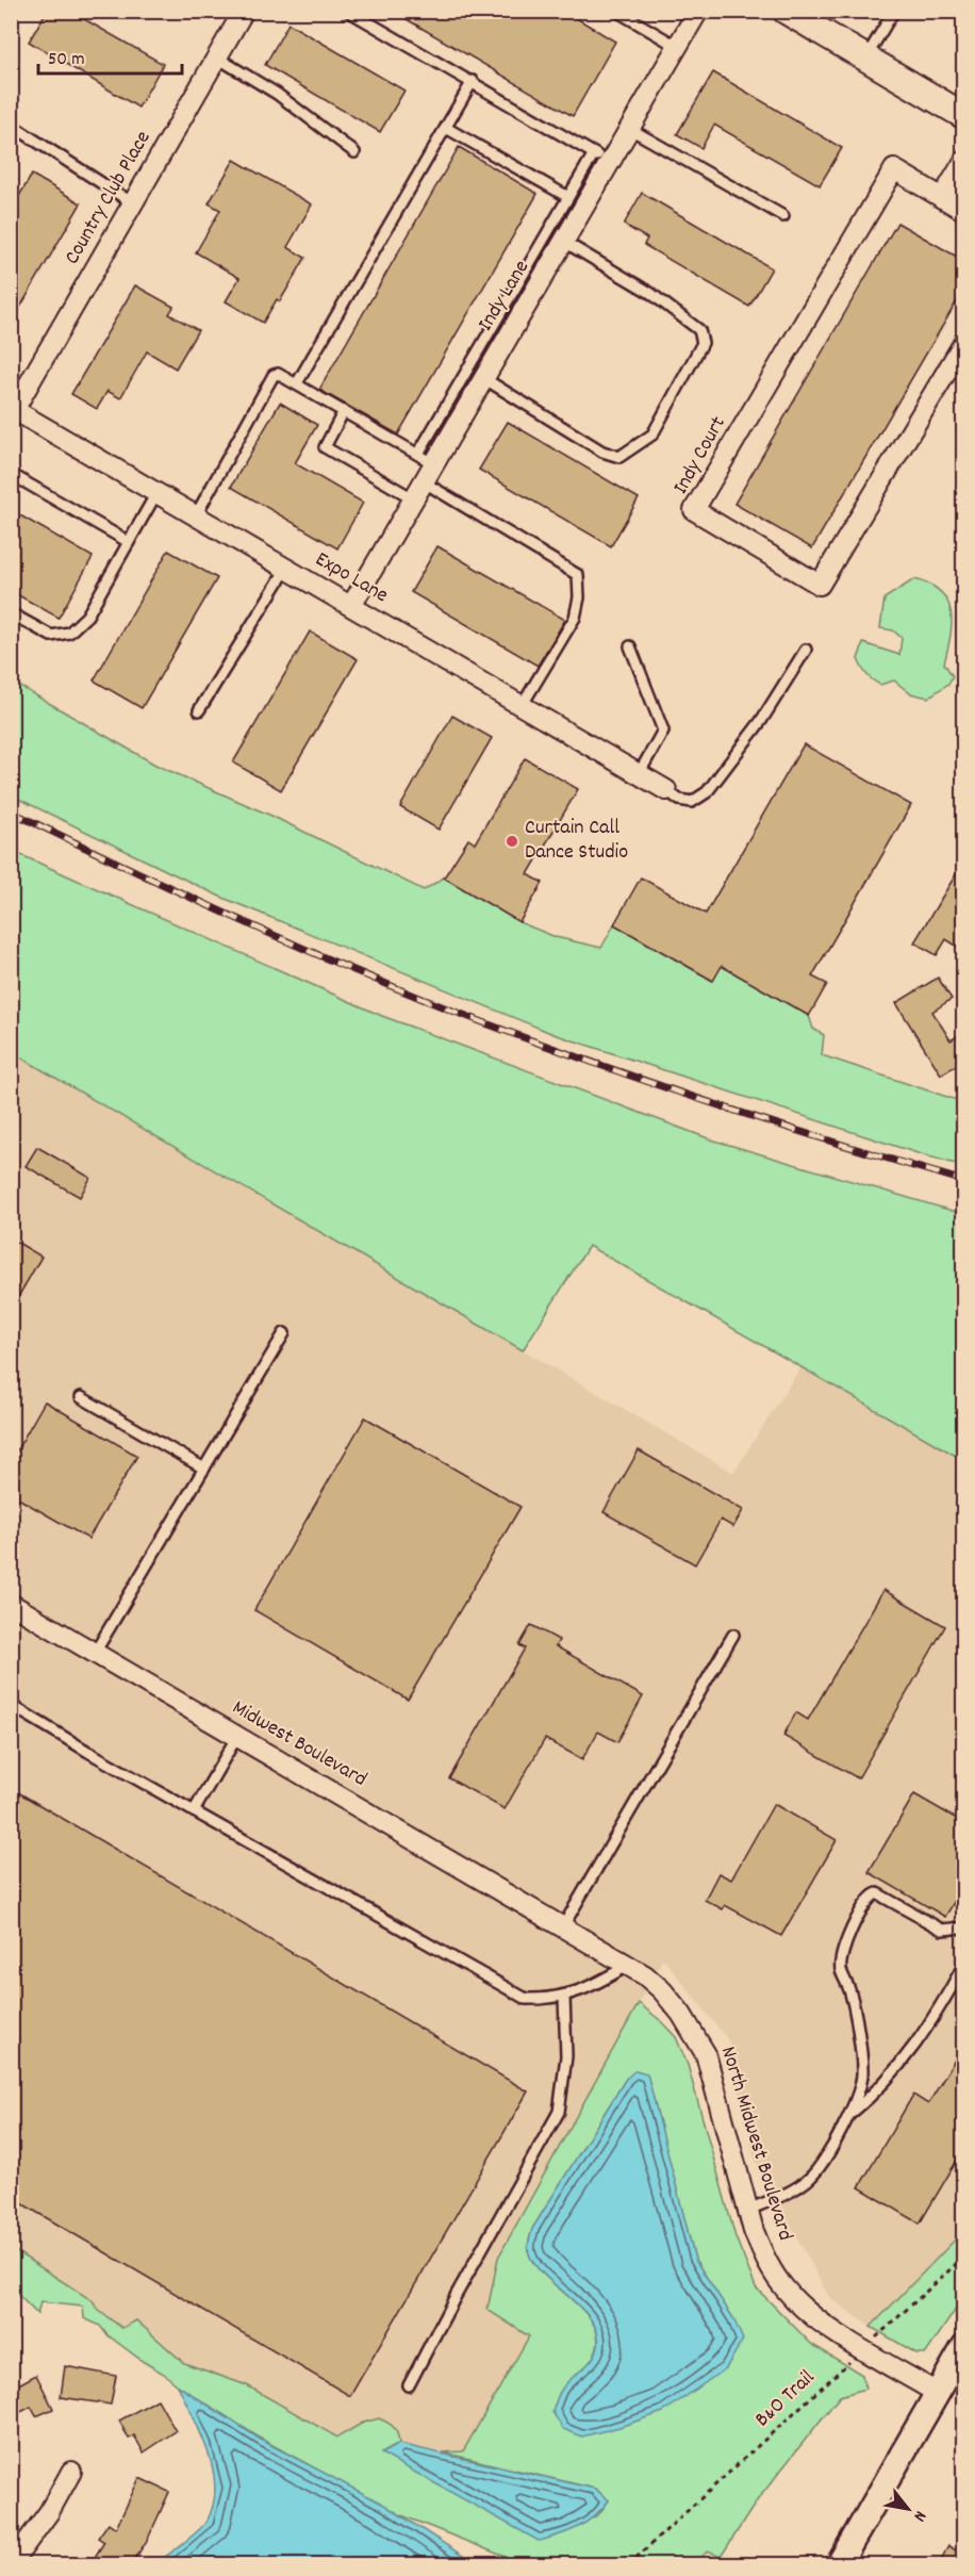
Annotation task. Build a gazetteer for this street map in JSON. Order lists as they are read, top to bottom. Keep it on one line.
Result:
{"streets":{"street":["Country Club Place","Indy Lane","Indy Court","Expo Lane","Midwest Boulevard","North Midwest Boulevard"],"path":["B&O Trail"]},"crossings":[["Country Club Place","Expo Lane"],["Indy Lane","Expo Lane"],["Midwest Boulevard","North Midwest Boulevard"],["North Midwest Boulevard","B&O Trail"]],"places":["Curtain Call Dance Studio"],"scale_bar":"50 m","north":"bottom right"}
